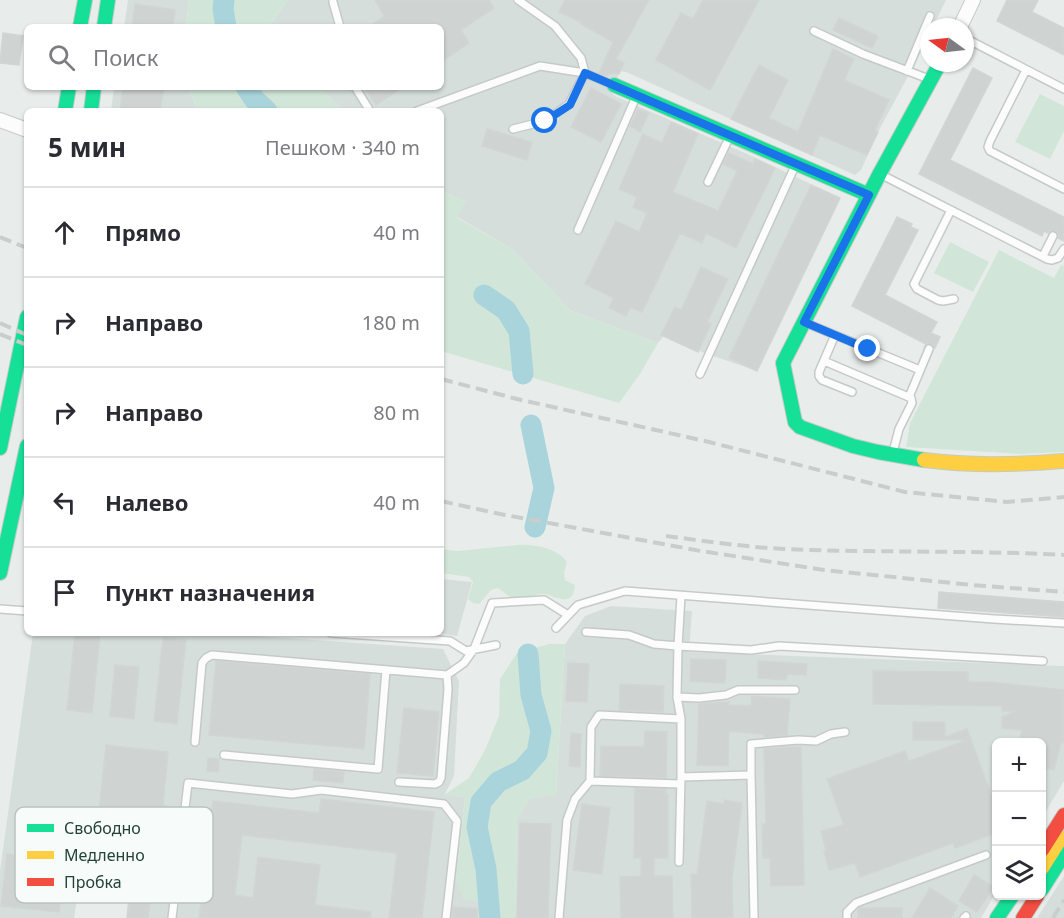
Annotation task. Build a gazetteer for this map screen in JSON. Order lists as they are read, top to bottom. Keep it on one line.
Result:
{"legend":["Свободно","Медленно","Пробка"],"north":"left","page":{"search":"Поиск","heading":["5 мин","Пешком · 340 m"],"list":[["Прямо","40 m"],["Направо","180 m"],["Направо","80 m"],["Налево","40 m"],"Пункт назначения"],"map_buttons":["+","−"]}}
